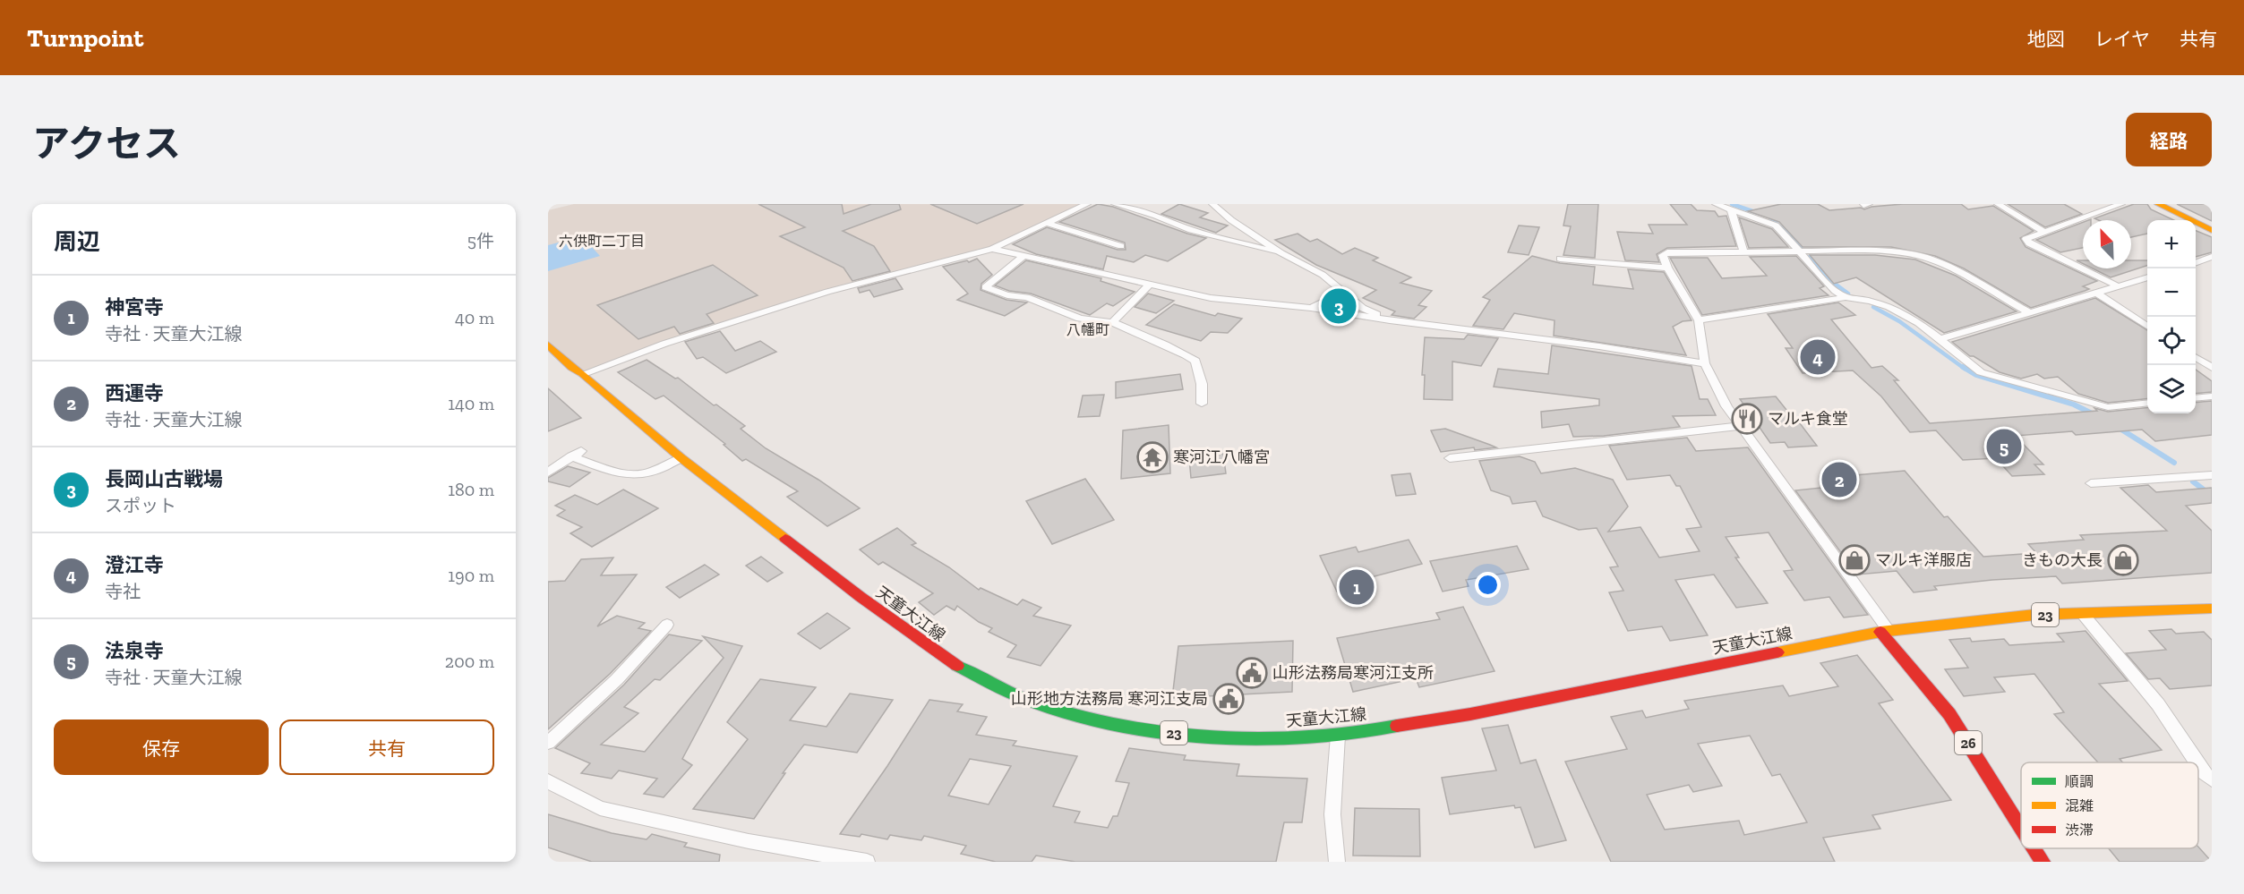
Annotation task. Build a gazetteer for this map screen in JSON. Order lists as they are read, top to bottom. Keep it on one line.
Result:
{"streets":{"main road":["天童大江線","23","26"]},"crossings":[["天童大江線","26"]],"districts":["六供町二丁目","八幡町"],"places":{"restaurant":["マルキ食堂"],"temple":["寒河江八幡宮"],"shop":["マルキ洋服店","きもの大長"],"public building":["山形法務局寒河江支所","山形地方法務局 寒河江支局"]},"legend":["順調","混雑","渋滞"],"north":"top left","page":{"header":"Turnpoint","nav":["地図","レイヤ","共有"],"title":"アクセス","buttons":["経路",["保存","共有"]],"heading":["周辺","5件"],"map_buttons":["+","−"],"list":[{"mark":"1","name":"神宮寺","note":"寺社 · 天童大江線","value":"40 m"},{"mark":"2","name":"西運寺","note":"寺社 · 天童大江線","value":"140 m"},{"mark":"3","name":"長岡山古戦場","note":"スポット","value":"180 m"},{"mark":"4","name":"澄江寺","note":"寺社","value":"190 m"},{"mark":"5","name":"法泉寺","note":"寺社 · 天童大江線","value":"200 m"}],"pins":["3","4","5","2","1"]}}
